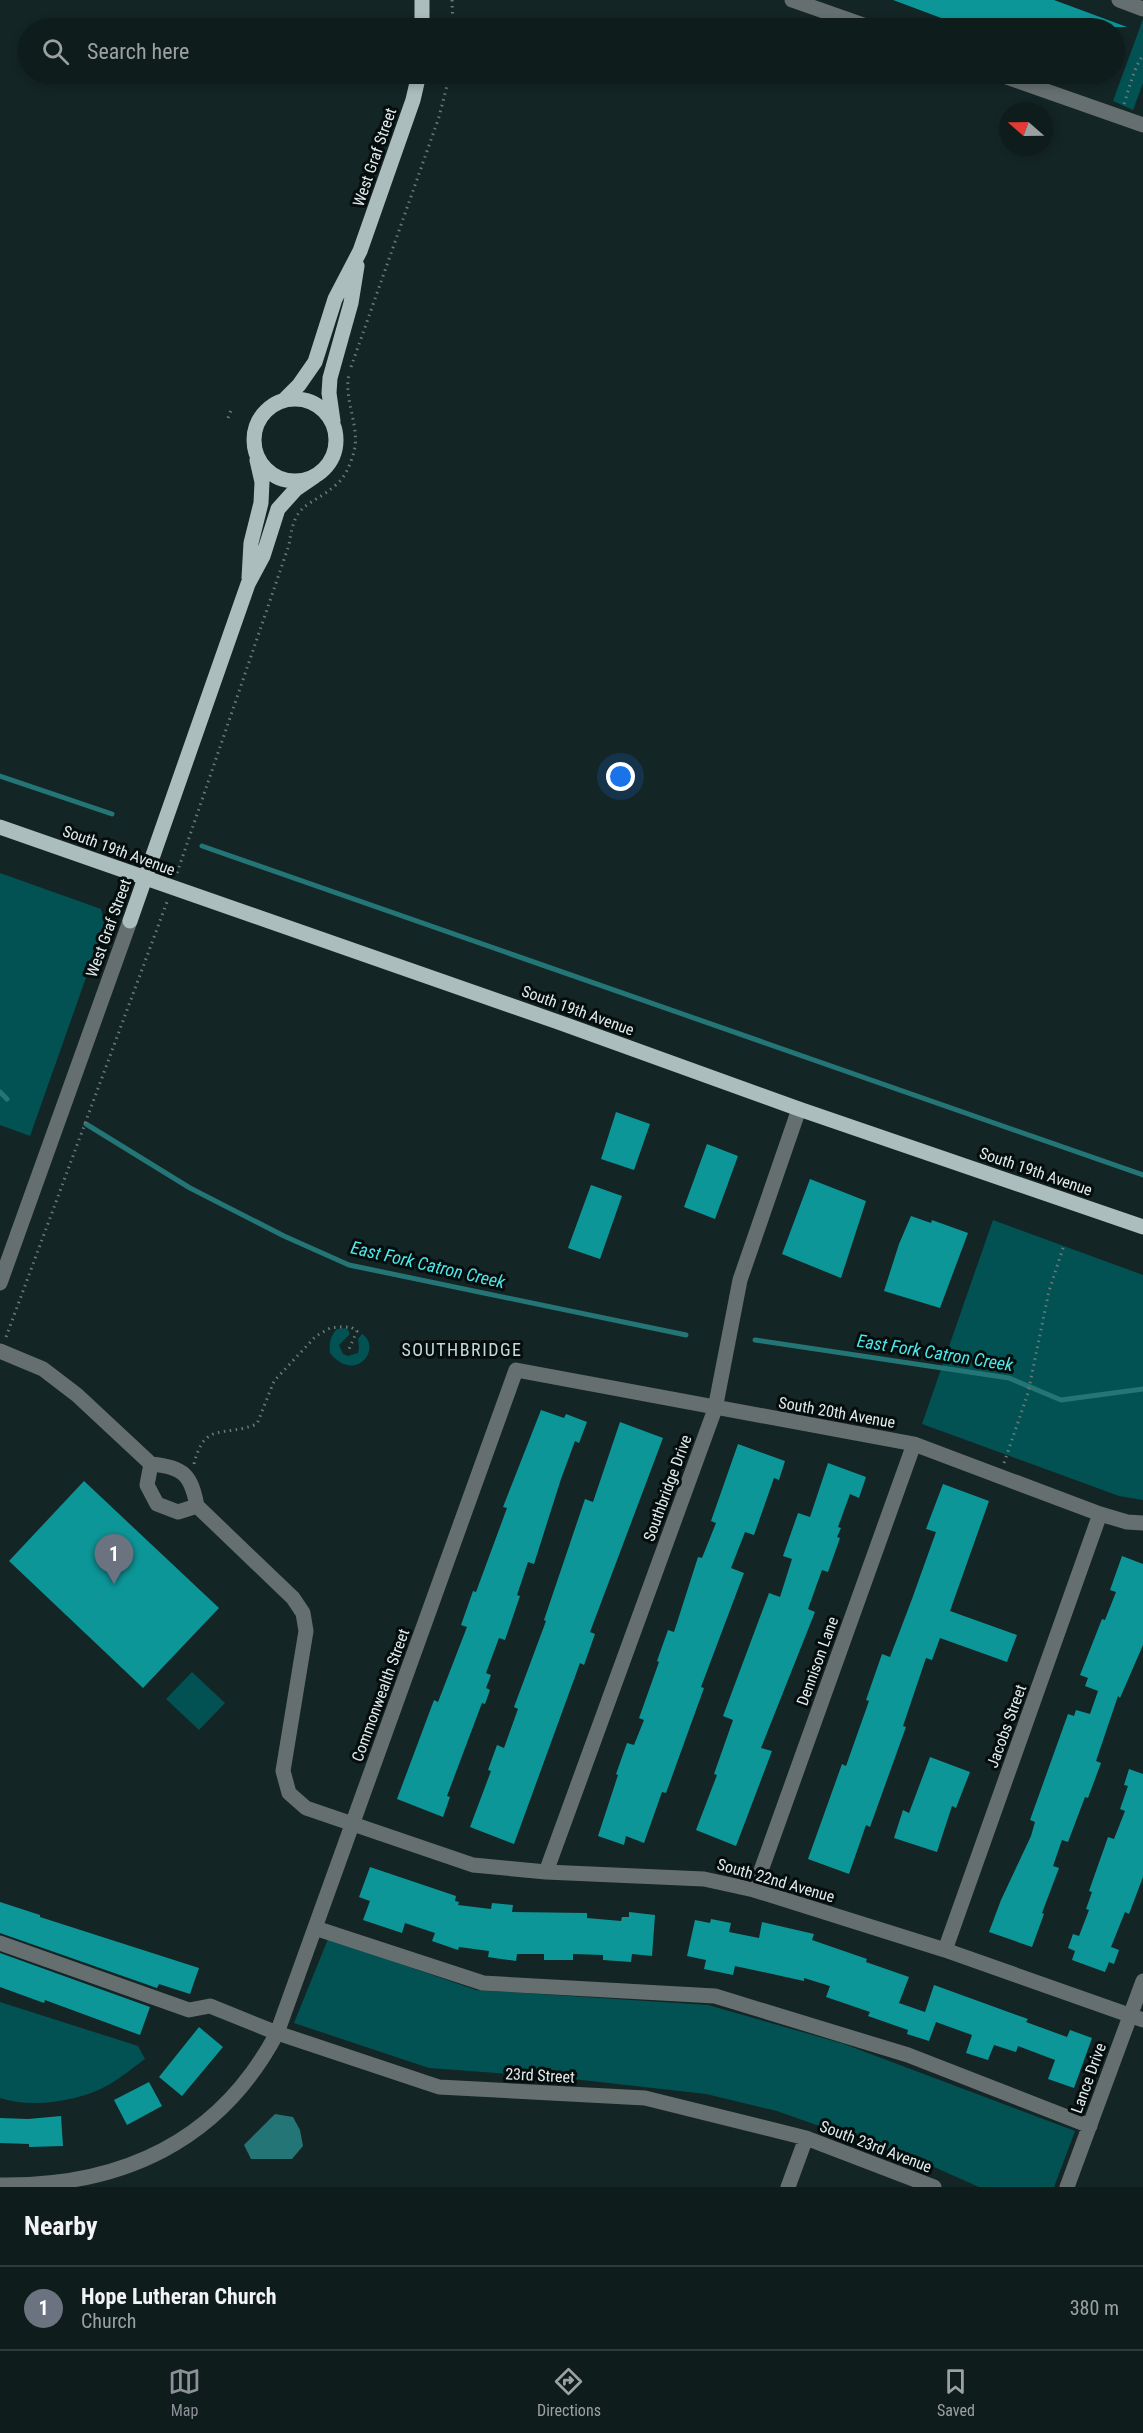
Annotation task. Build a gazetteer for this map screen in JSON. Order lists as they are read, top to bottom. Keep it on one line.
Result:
{"streets":{"main road":["West Graf Street","South 19th Avenue"],"street":["South 20th Avenue","Southbridge Drive","Dennison Lane","Commonwealth Street","Jacobs Street","South 22nd Avenue","23rd Street","Lance Drive","South 23rd Avenue"]},"crossings":[["West Graf Street","South 19th Avenue"],["South 19th Avenue","Southbridge Drive"],["South 20th Avenue","Southbridge Drive"],["South 20th Avenue","Dennison Lane"],["South 20th Avenue","Commonwealth Street"],["South 20th Avenue","Jacobs Street"],["Southbridge Drive","South 22nd Avenue"],["Dennison Lane","South 22nd Avenue"],["Commonwealth Street","South 22nd Avenue"],["Commonwealth Street","23rd Street"],["Jacobs Street","South 22nd Avenue"],["South 22nd Avenue","Lance Drive"],["23rd Street","South 23rd Avenue"]],"districts":["SOUTHBRIDGE"],"water":["East Fork Catron Creek"],"north":"left","page":{"search":"Search here","pins":"1","heading":"Nearby","list":[{"mark":"1","name":"Hope Lutheran Church","note":"Church","value":"380 m"}],"nav":["Map","Directions","Saved"]}}
